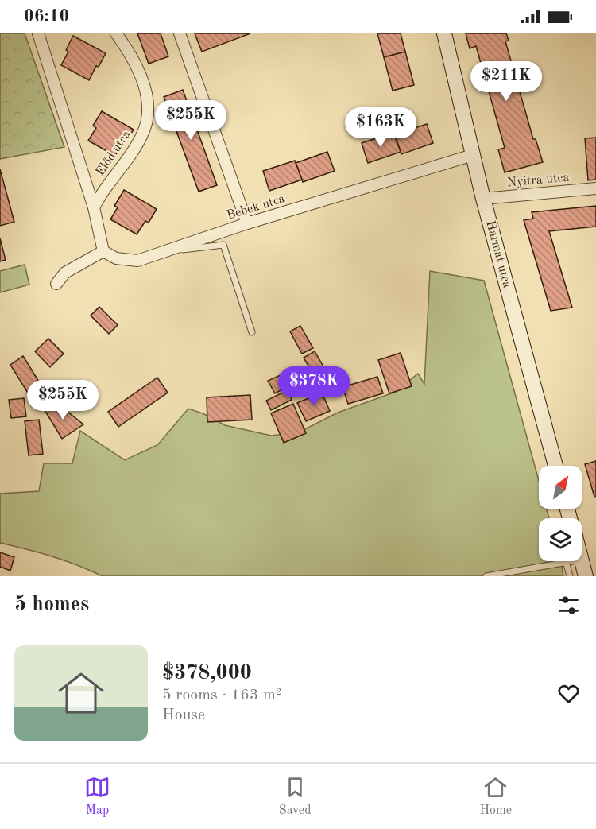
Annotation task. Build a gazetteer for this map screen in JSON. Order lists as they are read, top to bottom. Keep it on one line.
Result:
{"streets":{"street":["Előd utca","Nyitra utca","Bebek utca","Harmat utca"]},"crossings":[["Előd utca","Bebek utca"],["Nyitra utca","Harmat utca"],["Bebek utca","Harmat utca"]],"north":"top right","page":{"status":"06:10","price":["$211K","$255K","$163K","$378K","$255K"],"heading":"5 homes","list":[{"name":"$378,000","note":"5 rooms · 163 m² · House"}],"tabs":["Map","Saved","Home"]}}
